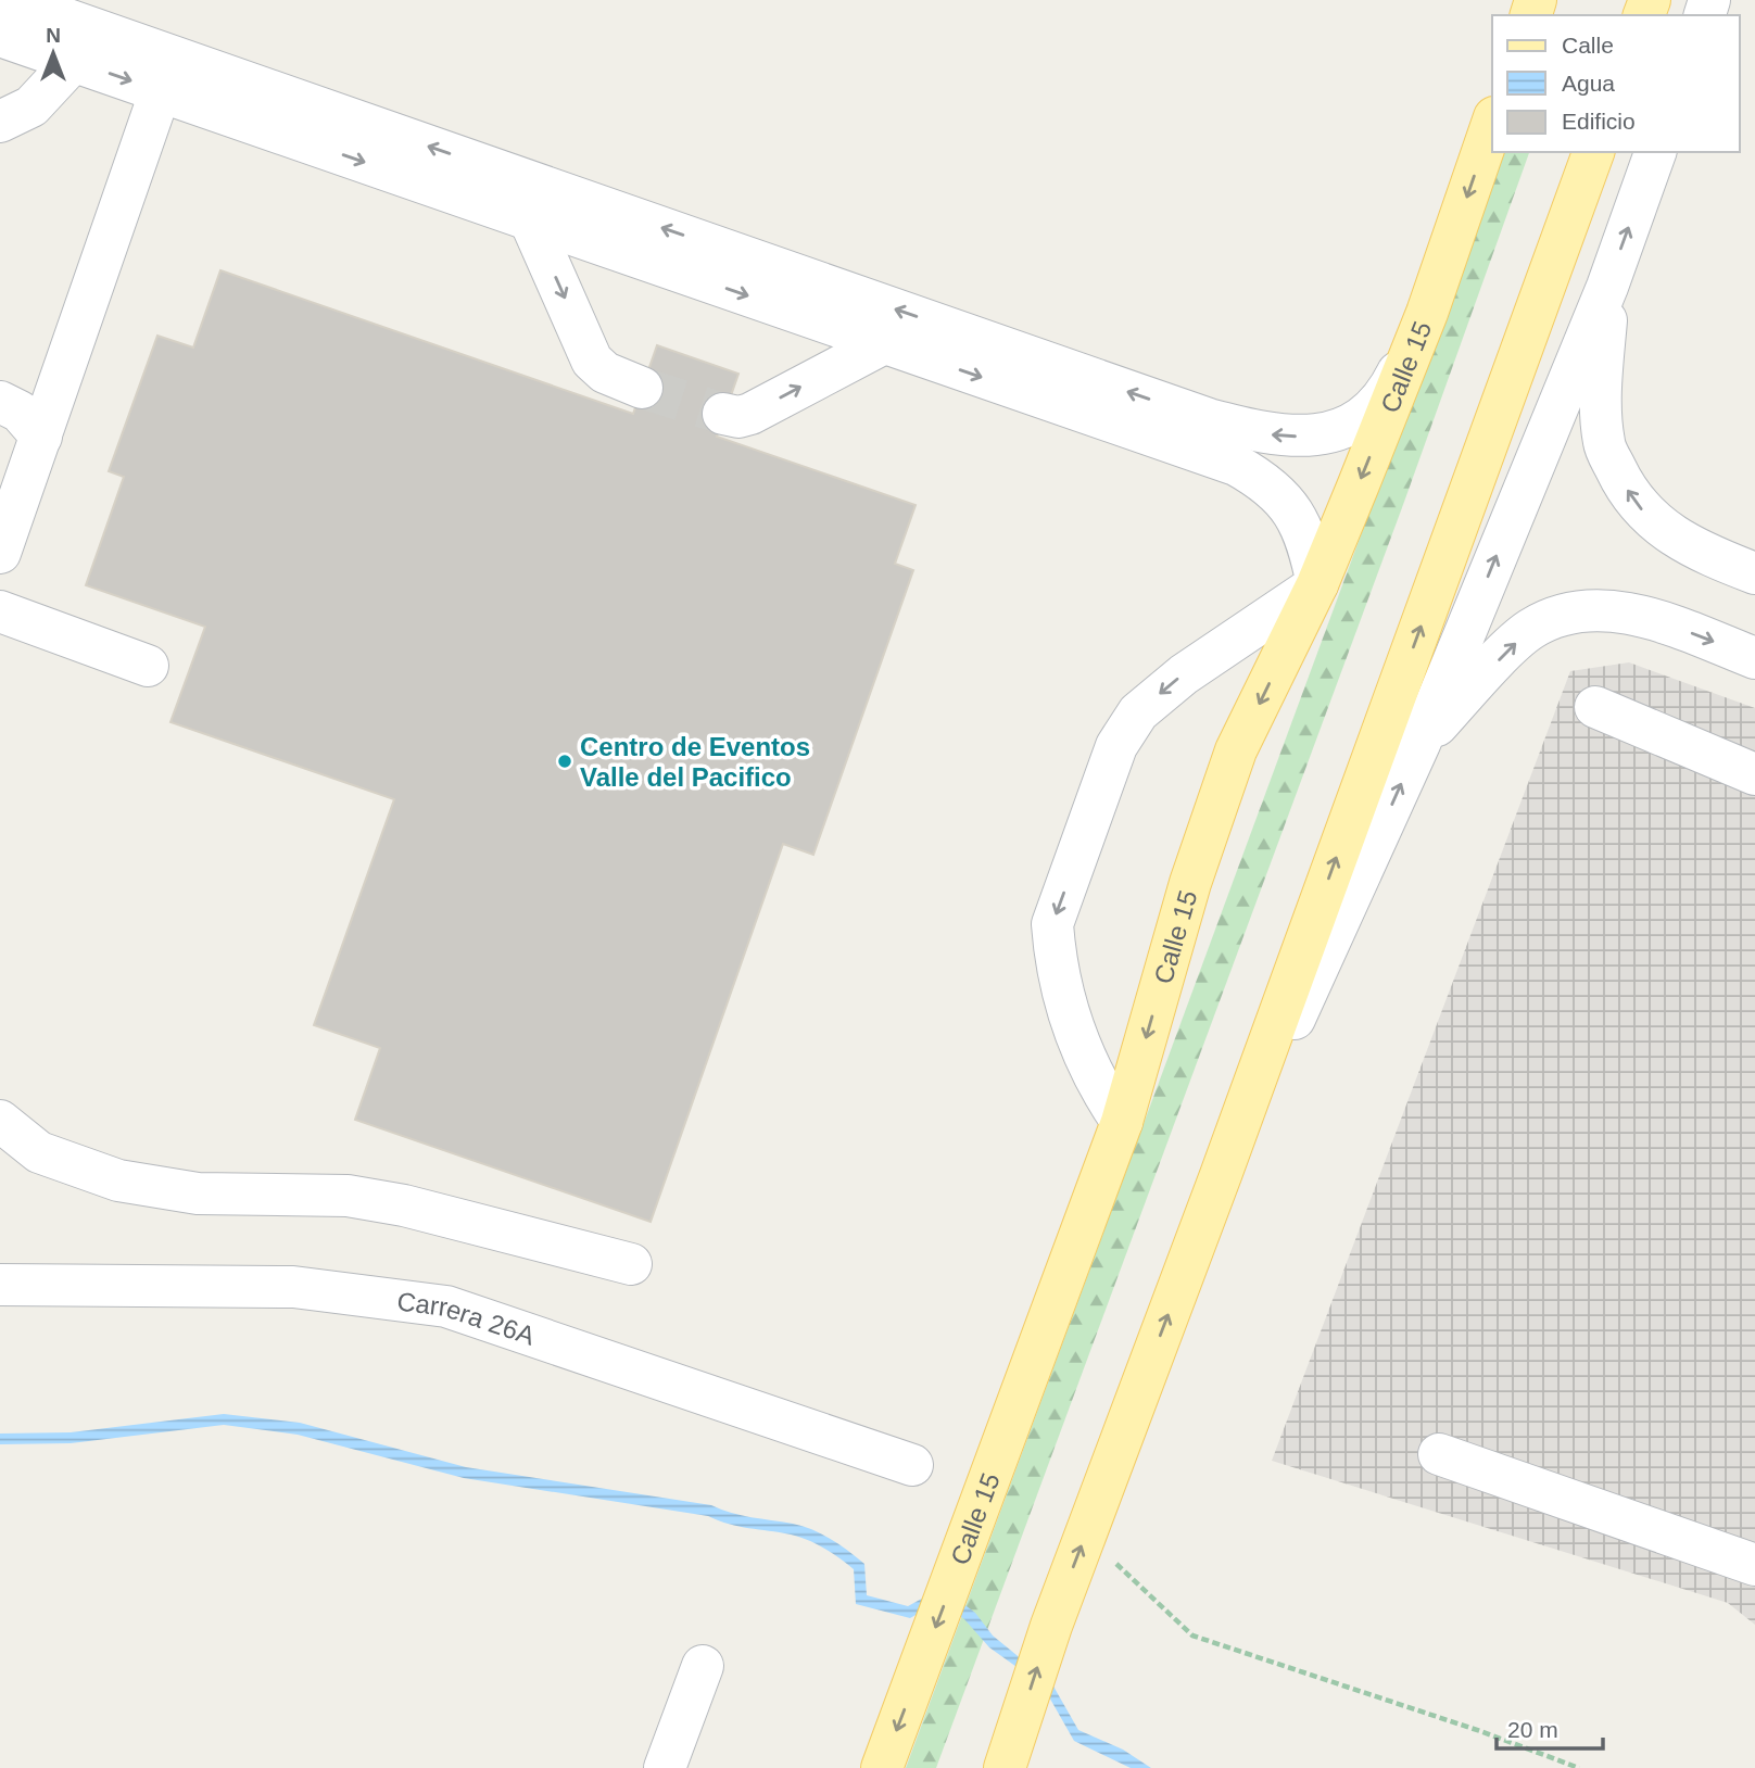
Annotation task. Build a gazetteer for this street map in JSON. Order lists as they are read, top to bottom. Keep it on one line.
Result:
{"streets":{"main road":["Calle 15"],"street":["Carrera 26A"]},"places":["Centro de Eventos Valle del Pacifico"],"legend":["Calle","Agua","Edificio"],"scale_bar":"20 m","north":"top"}
